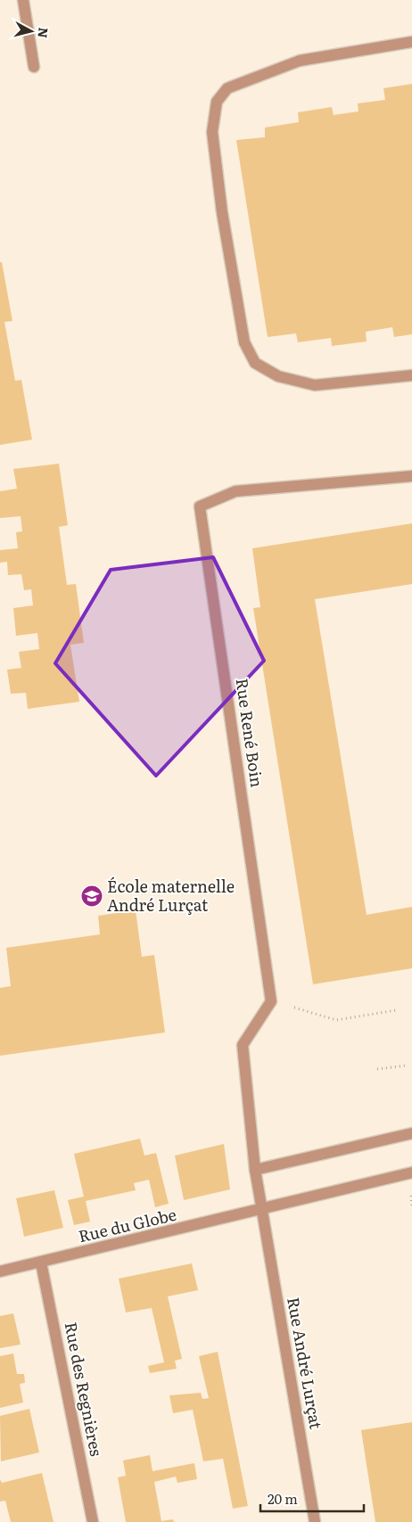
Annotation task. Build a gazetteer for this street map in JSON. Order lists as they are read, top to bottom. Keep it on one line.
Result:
{"streets":{"street":["Rue René Boin","Rue du Globe","Rue André Lurçat","Rue des Regnières"]},"crossings":[["Rue du Globe","Rue André Lurçat"],["Rue du Globe","Rue des Regnières"]],"places":{"school or university":["École maternelle André Lurçat"]},"scale_bar":"20 m","north":"right"}
